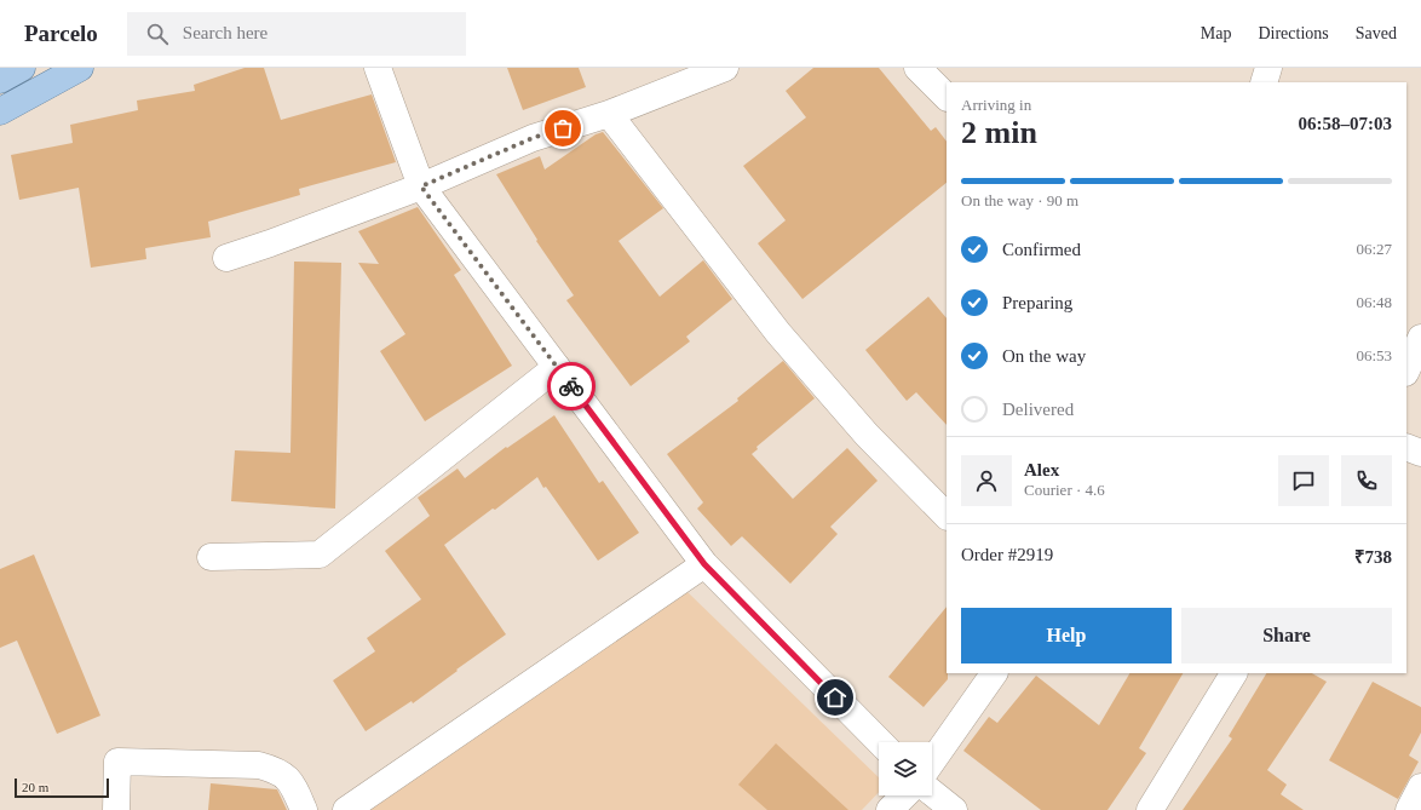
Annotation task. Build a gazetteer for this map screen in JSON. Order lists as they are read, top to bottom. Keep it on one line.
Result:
{"scale_bar":"20 m","page":{"header":"Parcelo","search":"Search here","nav":["Map","Directions","Saved"],"heading":["2 min","Arriving in","06:58–07:03"],"panel":["Alex","Courier · 4.6","Order #2919","₹738"],"bar":"On the way · 90 m","list":[["Confirmed","06:27"],["Preparing","06:48"],["On the way","06:53"],"Delivered"],"buttons":["Help","Share"],"scale":"20 m"}}
